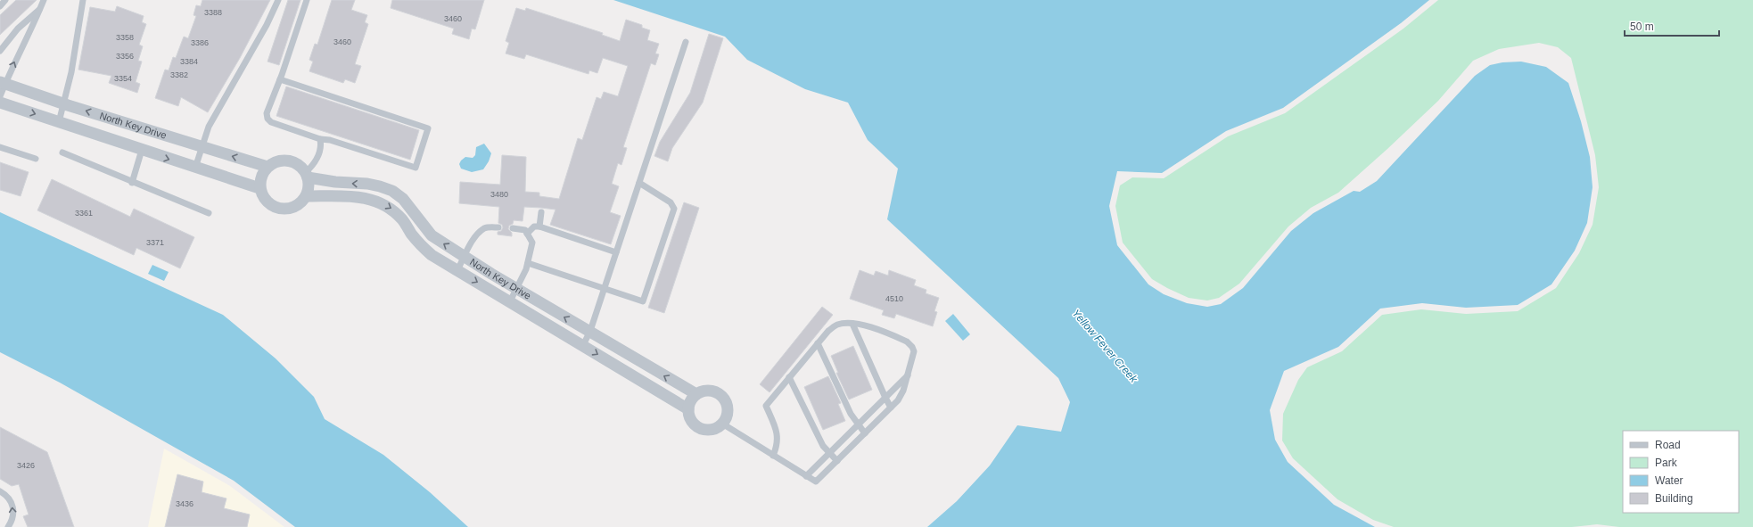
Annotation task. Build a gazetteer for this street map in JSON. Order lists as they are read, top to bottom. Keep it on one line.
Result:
{"streets":{"street":["North Key Drive"]},"water":["Yellow Fever Creek"],"house_numbers":["3388","3460","3358","3460","3386","3356","3384","3382","3354","3480","3361","3371","4510","3426","3436"],"legend":["Road","Park","Water","Building"],"scale_bar":"50 m"}
